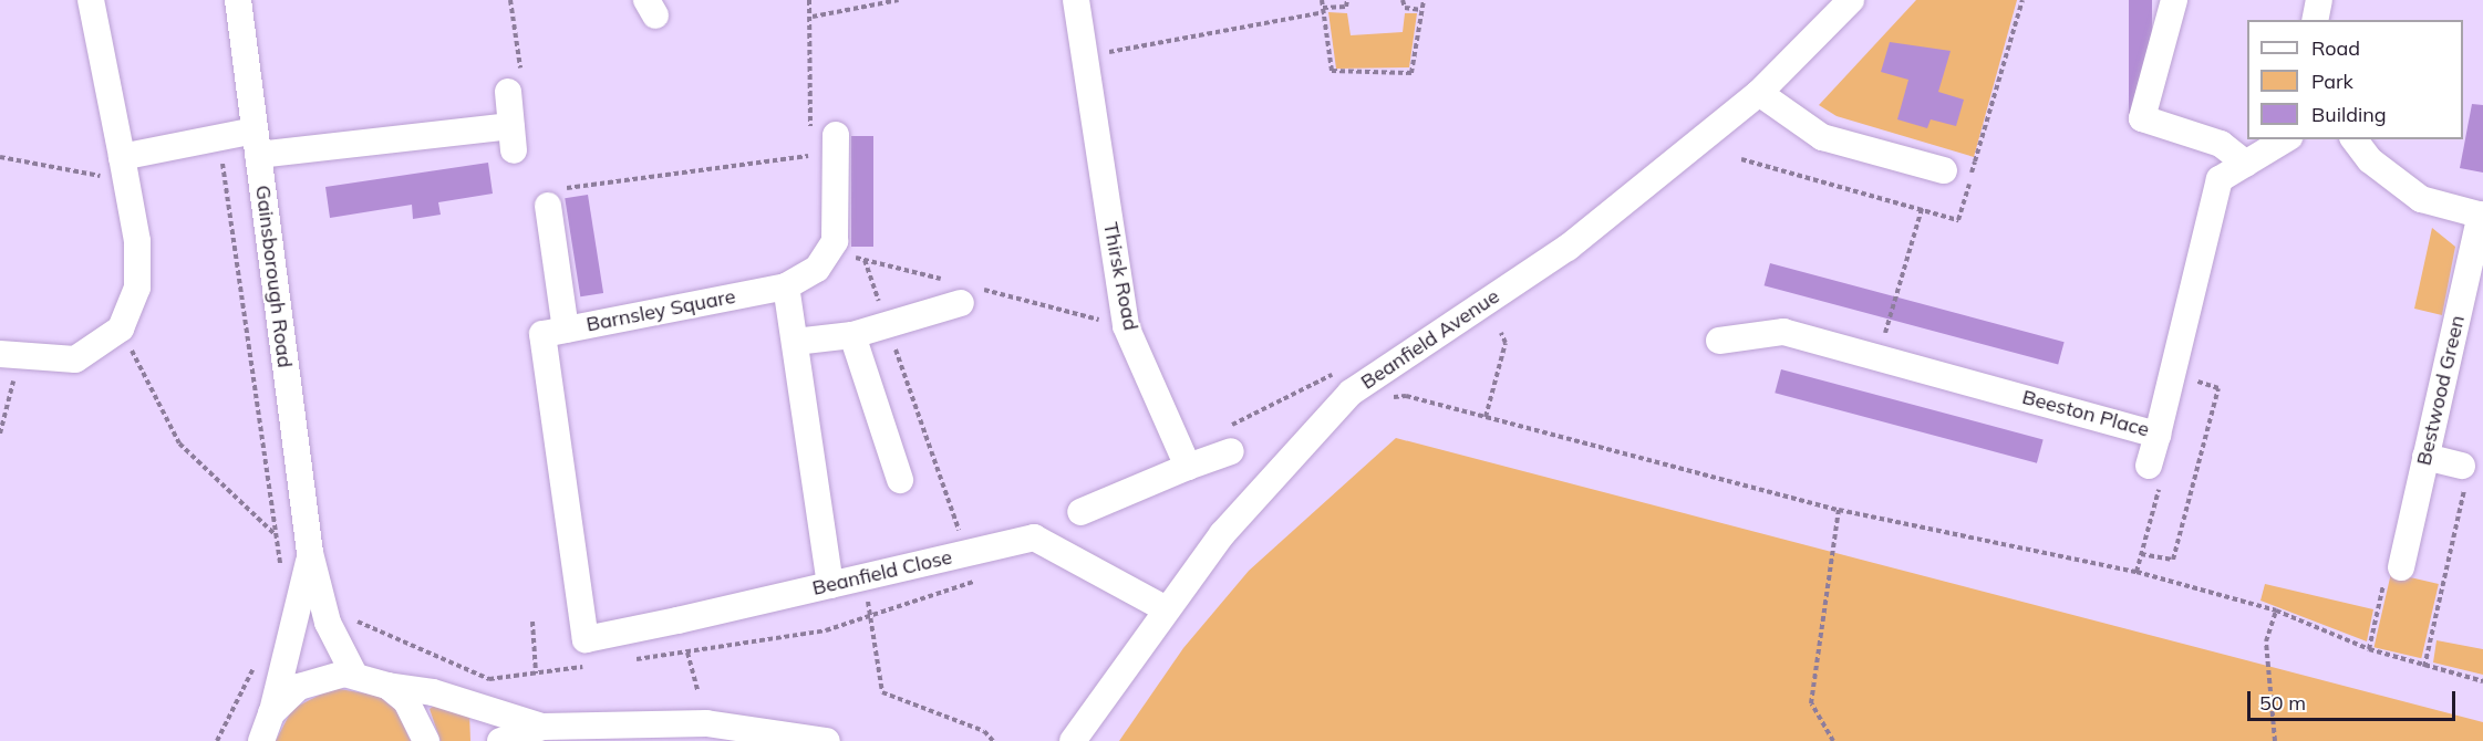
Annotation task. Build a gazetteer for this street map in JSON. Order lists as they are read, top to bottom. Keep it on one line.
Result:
{"streets":{"street":["Gainsborough Road","Thirsk Road","Barnsley Square","Beanfield Avenue","Bestwood Green","Beeston Place","Beanfield Close"]},"crossings":[["Barnsley Square","Beanfield Close"],["Beanfield Avenue","Beanfield Close"]],"legend":["Road","Park","Building"],"scale_bar":"50 m"}
